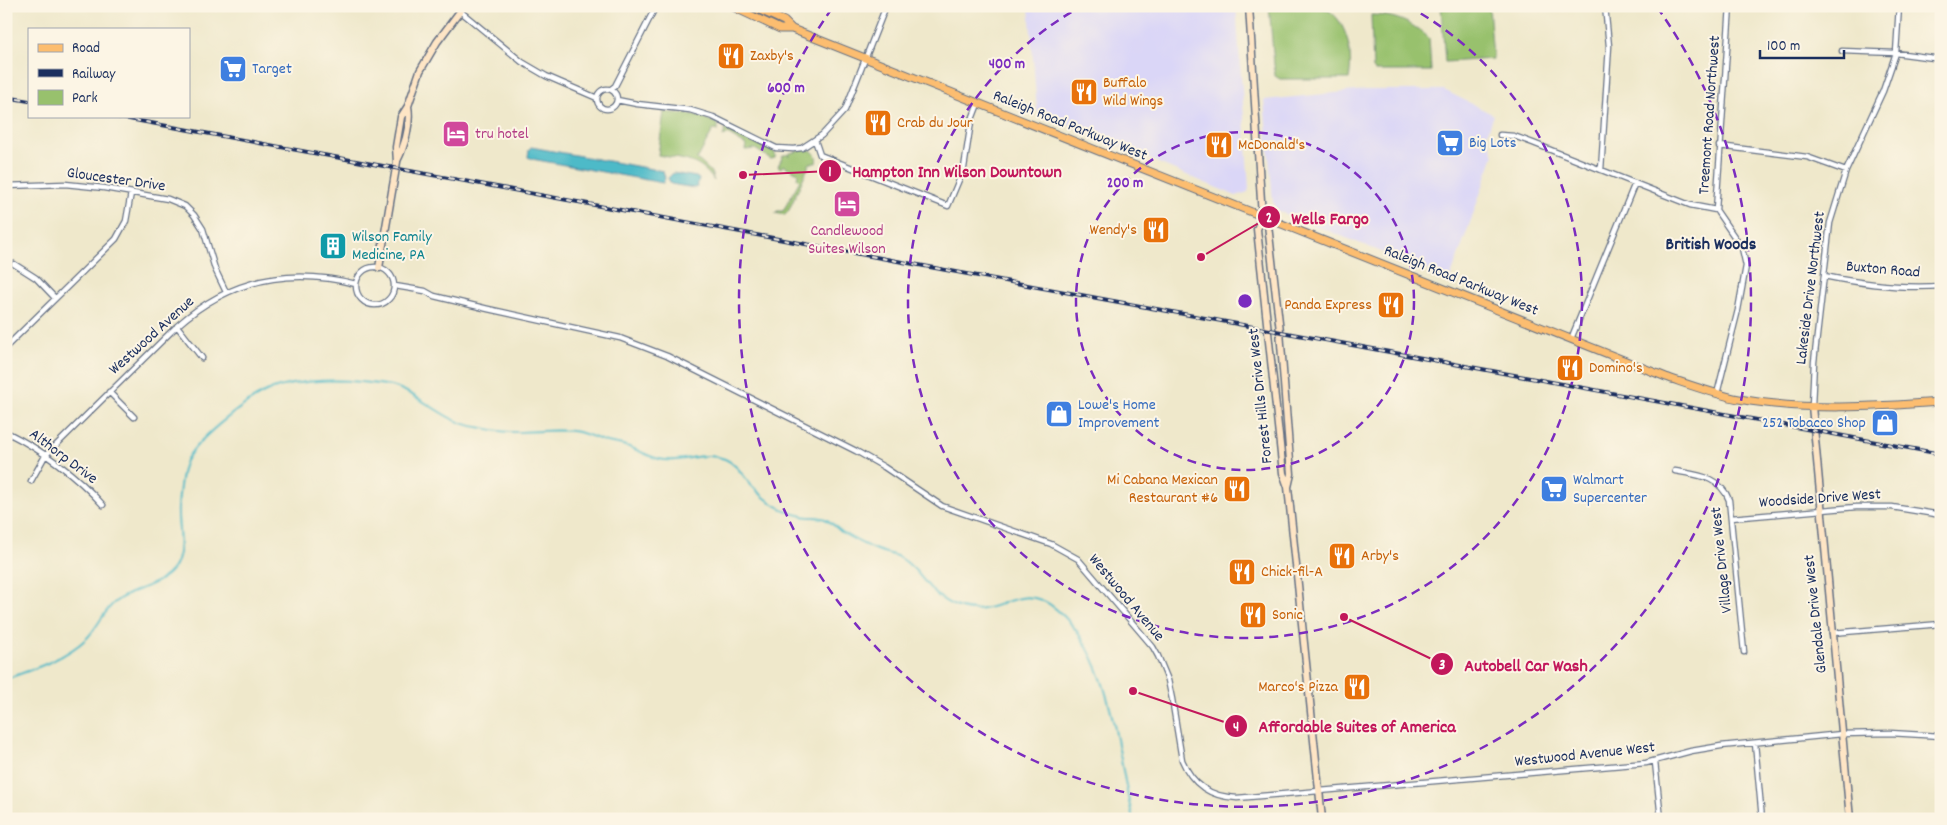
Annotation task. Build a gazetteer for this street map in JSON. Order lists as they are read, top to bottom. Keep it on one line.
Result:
{"streets":{"main road":["Raleigh Road Parkway West","Forest Hills Drive West","Glendale Drive West"],"street":["Treemont Road Northwest","Gloucester Drive","Buxton Road","Lakeside Drive Northwest","Westwood Avenue","Althorp Drive","Woodside Drive West","Village Drive West","Westwood Avenue West"]},"crossings":[["Treemont Road Northwest","Raleigh Road Parkway West"],["Raleigh Road Parkway West","Lakeside Drive Northwest"],["Raleigh Road Parkway West","Forest Hills Drive West"],["Raleigh Road Parkway West","Glendale Drive West"],["Gloucester Drive","Westwood Avenue"],["Buxton Road","Lakeside Drive Northwest"],["Lakeside Drive Northwest","Glendale Drive West"],["Westwood Avenue","Forest Hills Drive West"],["Westwood Avenue","Althorp Drive"],["Westwood Avenue","Westwood Avenue West"],["Forest Hills Drive West","Westwood Avenue West"],["Woodside Drive West","Village Drive West"],["Woodside Drive West","Glendale Drive West"],["Glendale Drive West","Westwood Avenue West"]],"districts":["British Woods"],"places":{"restaurant":["Zaxby's","Buffalo Wild Wings","Crab du Jour","McDonald's","Wendy's","Panda Express","Domino's","Mi Cabana Mexican Restaurant #6","Arby's","Chick-fil-A","Sonic","Marco's Pizza"],"supermarket":["Target","Big Lots","Walmart Supercenter"],"hotel":["tru hotel","Candlewood Suites Wilson"],"other":["Hampton Inn Wilson Downtown","Wells Fargo","Autobell Car Wash","Affordable Suites of America"],"building":["Wilson Family Medicine, PA"],"shop":["Lowe's Home Improvement","252 Tobacco Shop"]},"legend":["Road","Railway","Park"],"scale_bar":"100 m","rings":["400 m","600 m","200 m"]}
